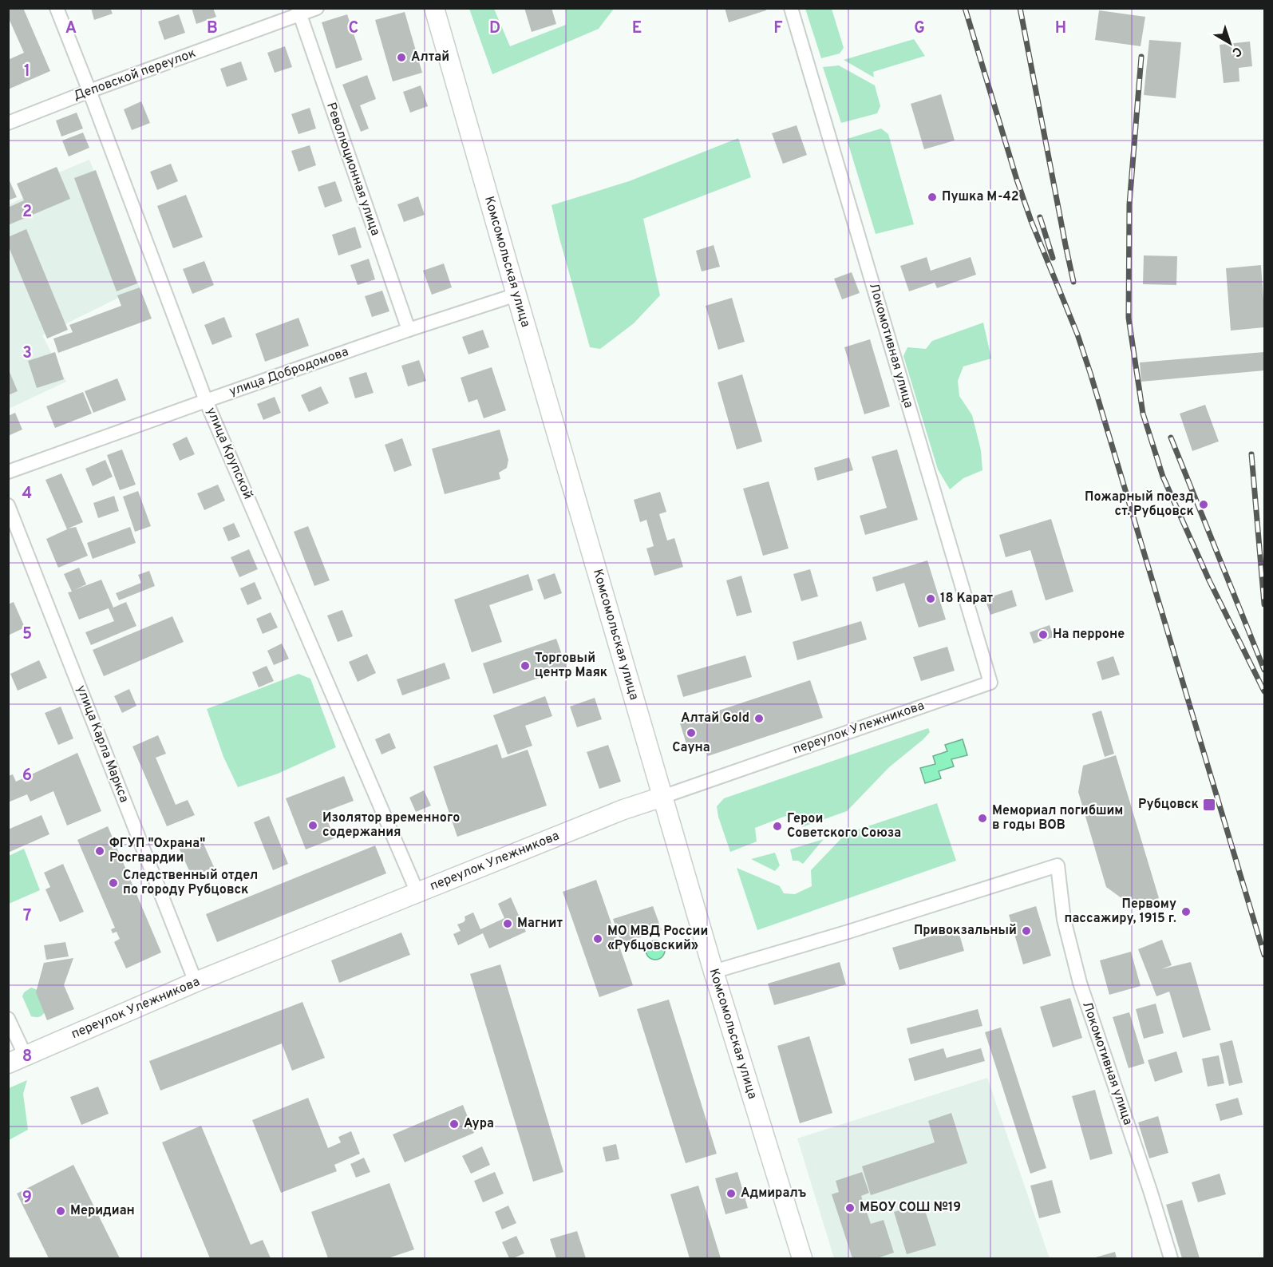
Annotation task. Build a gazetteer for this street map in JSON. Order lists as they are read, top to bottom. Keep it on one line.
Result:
{"streets":{"main road":["Комсомольская улица","переулок Улежникова"],"street":["Деповской переулок","Революционная улица","Локомотивная улица","улица Добродомова","улица Крупской","улица Карла Маркса"]},"crossings":[["Деповской переулок","Революционная улица"],["Деповской переулок","улица Крупской"],["Революционная улица","улица Добродомова"],["Комсомольская улица","Локомотивная улица"],["Комсомольская улица","улица Добродомова"],["Комсомольская улица","переулок Улежникова"],["Локомотивная улица","переулок Улежникова"],["улица Добродомова","улица Крупской"],["улица Крупской","переулок Улежникова"],["переулок Улежникова","улица Карла Маркса"]],"places":{"other":["Алтай","Пушка М-42","Пожарный поезд ст. Рубцовск","18 Карат","На перроне","Торговый центр Маяк","Алтай Gold","Сауна","Мемориал погибшим в годы ВОВ","Изолятор временного содержания","Герои Советского Союза","ФГУП \"Охрана\" Росгвардии","Следственный отдел по городу Рубцовск","Первому пассажиру, 1915 г.","Магнит","Привокзальный","МО МВД России «Рубцовский»","Аура","Адмиралъ","МБОУ СОШ №19","Меридиан"],"transit":["Рубцовск"]},"north":"bottom right","grid":{"columns":["A","B","C","D","E","F","G","H"],"rows":["1","2","3","4","5","6","7","8","9"]}}
